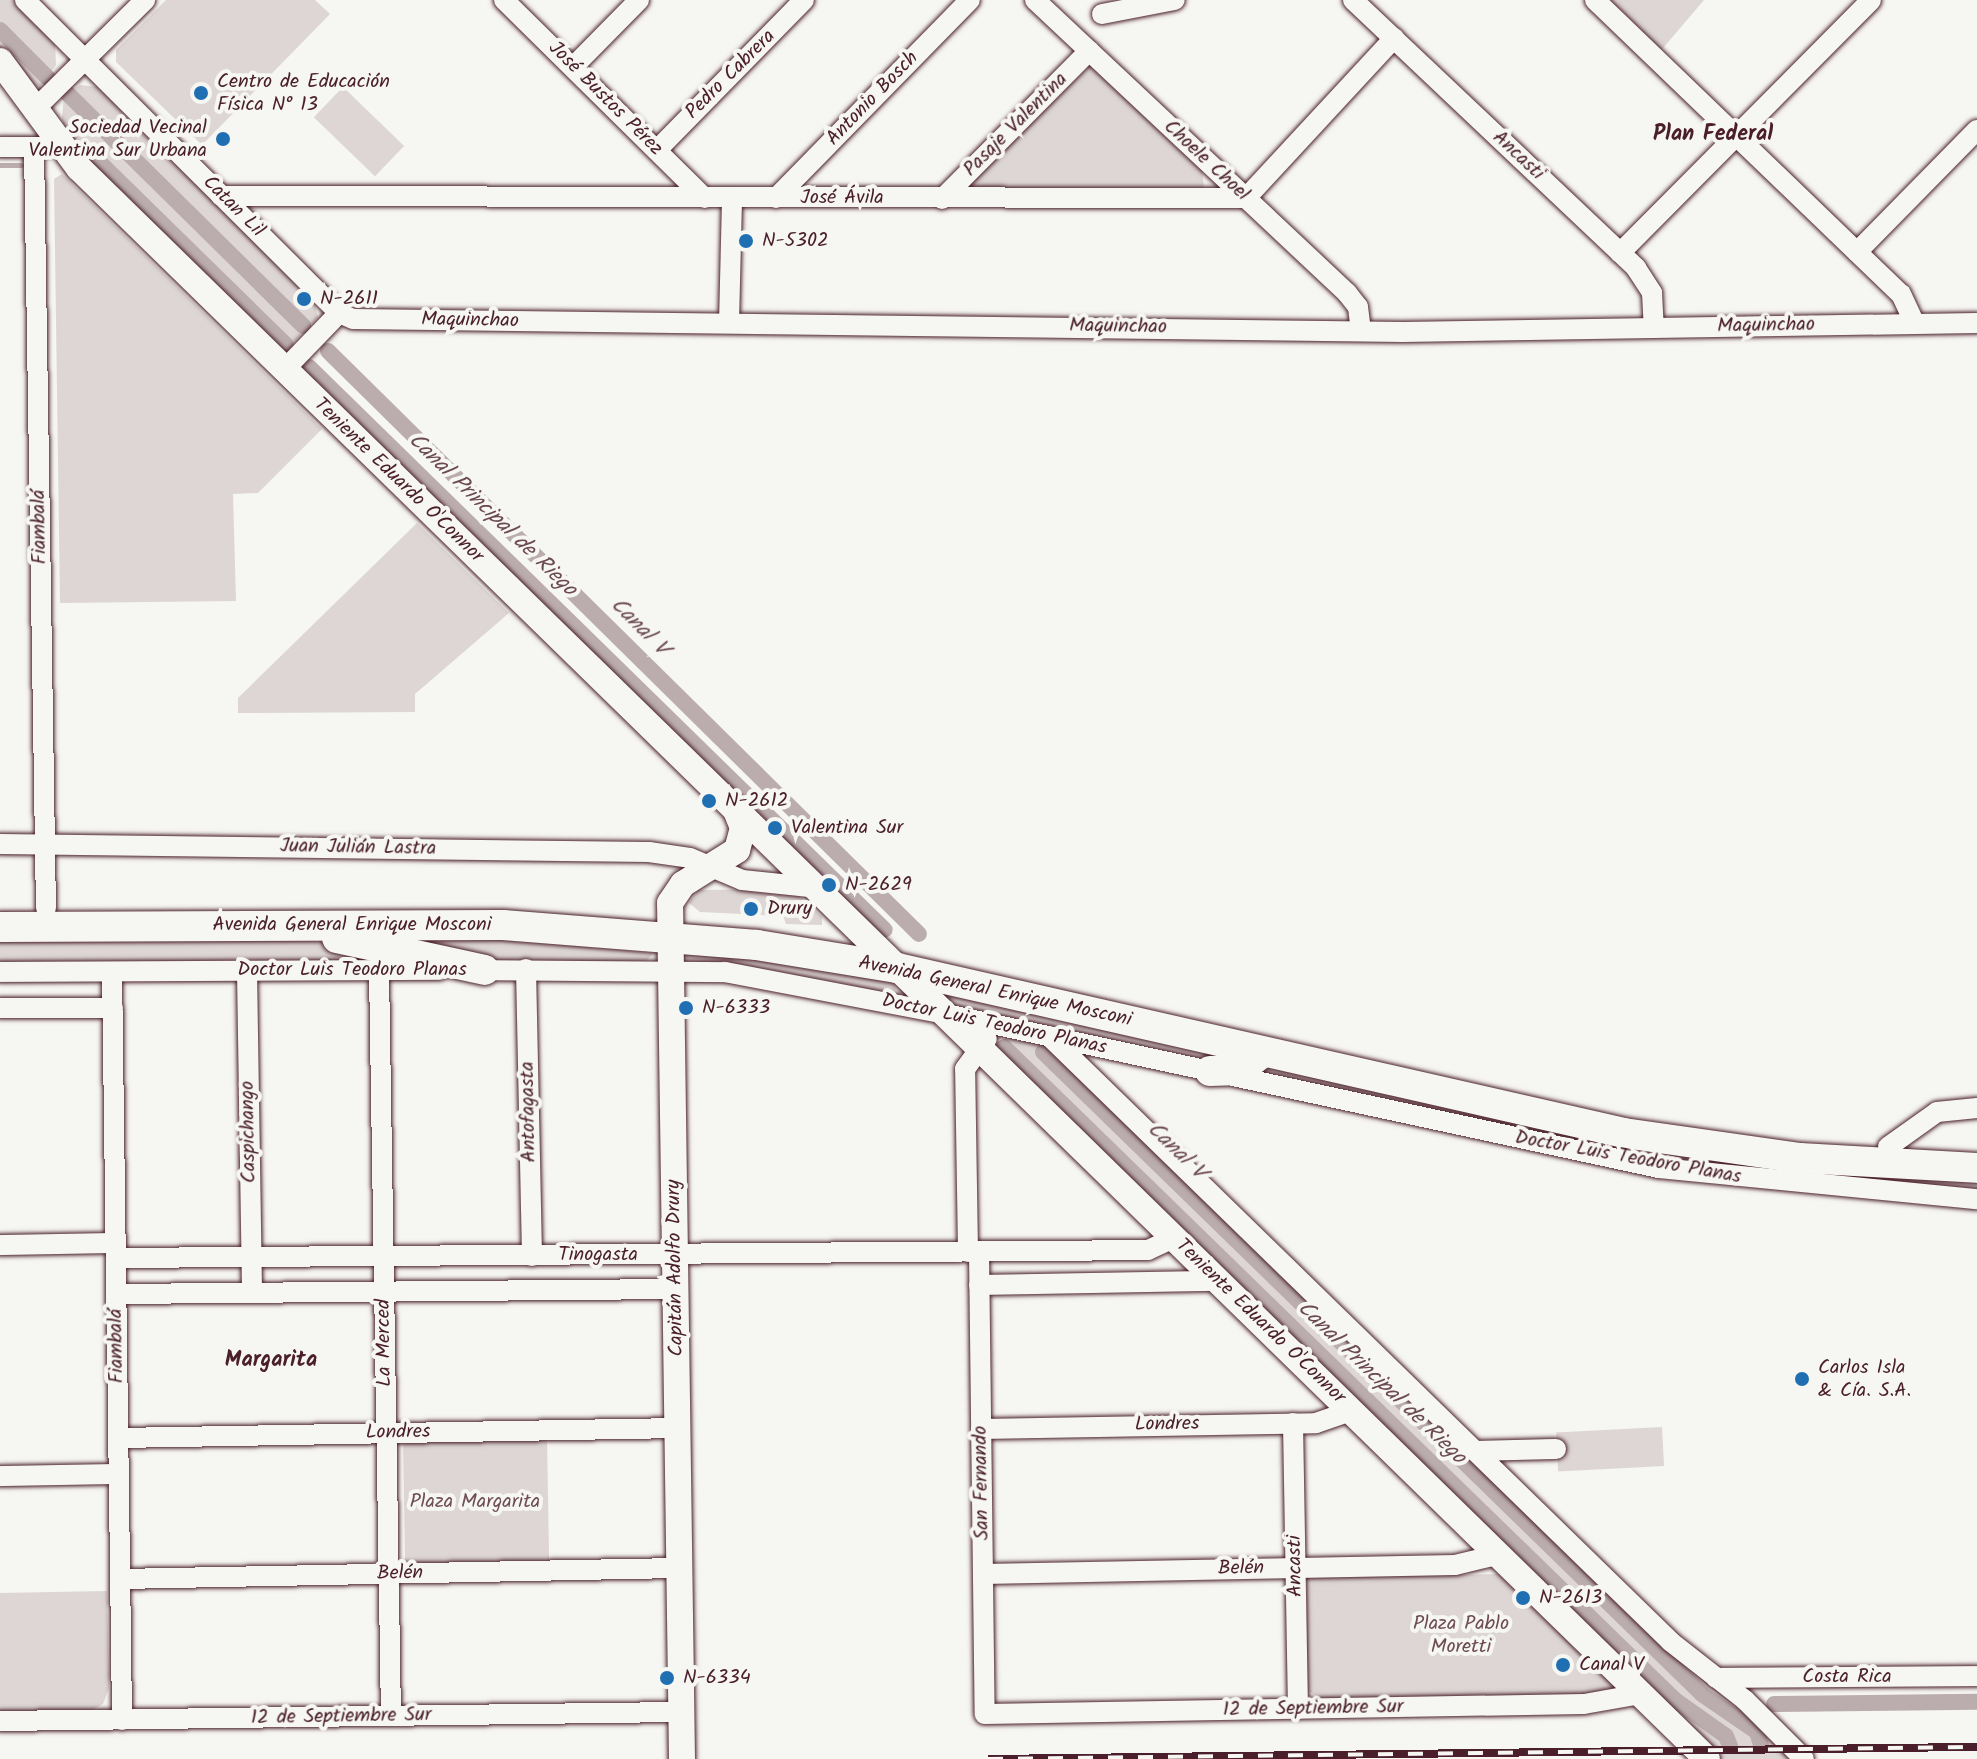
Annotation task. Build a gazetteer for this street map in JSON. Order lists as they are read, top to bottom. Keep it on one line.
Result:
{"streets":{"highway":["Avenida General Enrique Mosconi"],"main road":["Teniente Eduardo O'Connor","Capitán Adolfo Drury"],"street":["Pedro Cabrera","José Bustos Pérez","Antonio Bosch","Pasaje Valentina","Ancasti","Choele Choel","José Ávila","Catan Lil","Maquinchao","Fiambalá","Juan Julián Lastra","Doctor Luis Teodoro Planas","Antofagasta","Caspichango","Tinogasta","La Merced","Londres","San Fernando","Belén","Costa Rica","12 de Septiembre Sur"]},"crossings":[["Pedro Cabrera","José Bustos Pérez"],["José Bustos Pérez","José Ávila"],["Antonio Bosch","José Ávila"],["Pasaje Valentina","Choele Choel"],["Pasaje Valentina","José Ávila"],["Ancasti","Maquinchao"],["Ancasti","Londres"],["Ancasti","Belén"],["Ancasti","12 de Septiembre Sur"],["Choele Choel","José Ávila"],["Choele Choel","Maquinchao"],["José Ávila","Catan Lil"],["Catan Lil","Maquinchao"],["Teniente Eduardo O'Connor","Avenida General Enrique Mosconi"],["Teniente Eduardo O'Connor","Doctor Luis Teodoro Planas"],["Teniente Eduardo O'Connor","Tinogasta"],["Teniente Eduardo O'Connor","Capitán Adolfo Drury"],["Teniente Eduardo O'Connor","Londres"],["Teniente Eduardo O'Connor","San Fernando"],["Teniente Eduardo O'Connor","Belén"],["Teniente Eduardo O'Connor","12 de Septiembre Sur"],["Fiambalá","Juan Julián Lastra"],["Fiambalá","Avenida General Enrique Mosconi"],["Fiambalá","Doctor Luis Teodoro Planas"],["Fiambalá","Tinogasta"],["Fiambalá","Londres"],["Fiambalá","Belén"],["Fiambalá","12 de Septiembre Sur"],["Juan Julián Lastra","Capitán Adolfo Drury"],["Avenida General Enrique Mosconi","Capitán Adolfo Drury"],["Doctor Luis Teodoro Planas","Antofagasta"],["Doctor Luis Teodoro Planas","Caspichango"],["Doctor Luis Teodoro Planas","Capitán Adolfo Drury"],["Doctor Luis Teodoro Planas","La Merced"],["Antofagasta","Tinogasta"],["Caspichango","Tinogasta"],["Tinogasta","Capitán Adolfo Drury"],["Tinogasta","La Merced"],["Tinogasta","San Fernando"],["Capitán Adolfo Drury","Londres"],["Capitán Adolfo Drury","Belén"],["Capitán Adolfo Drury","12 de Septiembre Sur"],["La Merced","Londres"],["La Merced","Belén"],["La Merced","12 de Septiembre Sur"],["Londres","San Fernando"],["San Fernando","Belén"],["San Fernando","12 de Septiembre Sur"]],"districts":["Plan Federal","Margarita"],"water":["Canal Principal de Riego","Canal V"],"parks":["Plaza Margarita","Plaza Pablo Moretti"],"places":["Centro de Educación Física N° 13","Sociedad Vecinal Valentina Sur Urbana","N-5302","N-2611","N-2612","Valentina Sur","N-2629","Drury","N-6333","Carlos Isla & Cía. S.A.","N-2613","Canal V","N-6334"]}
